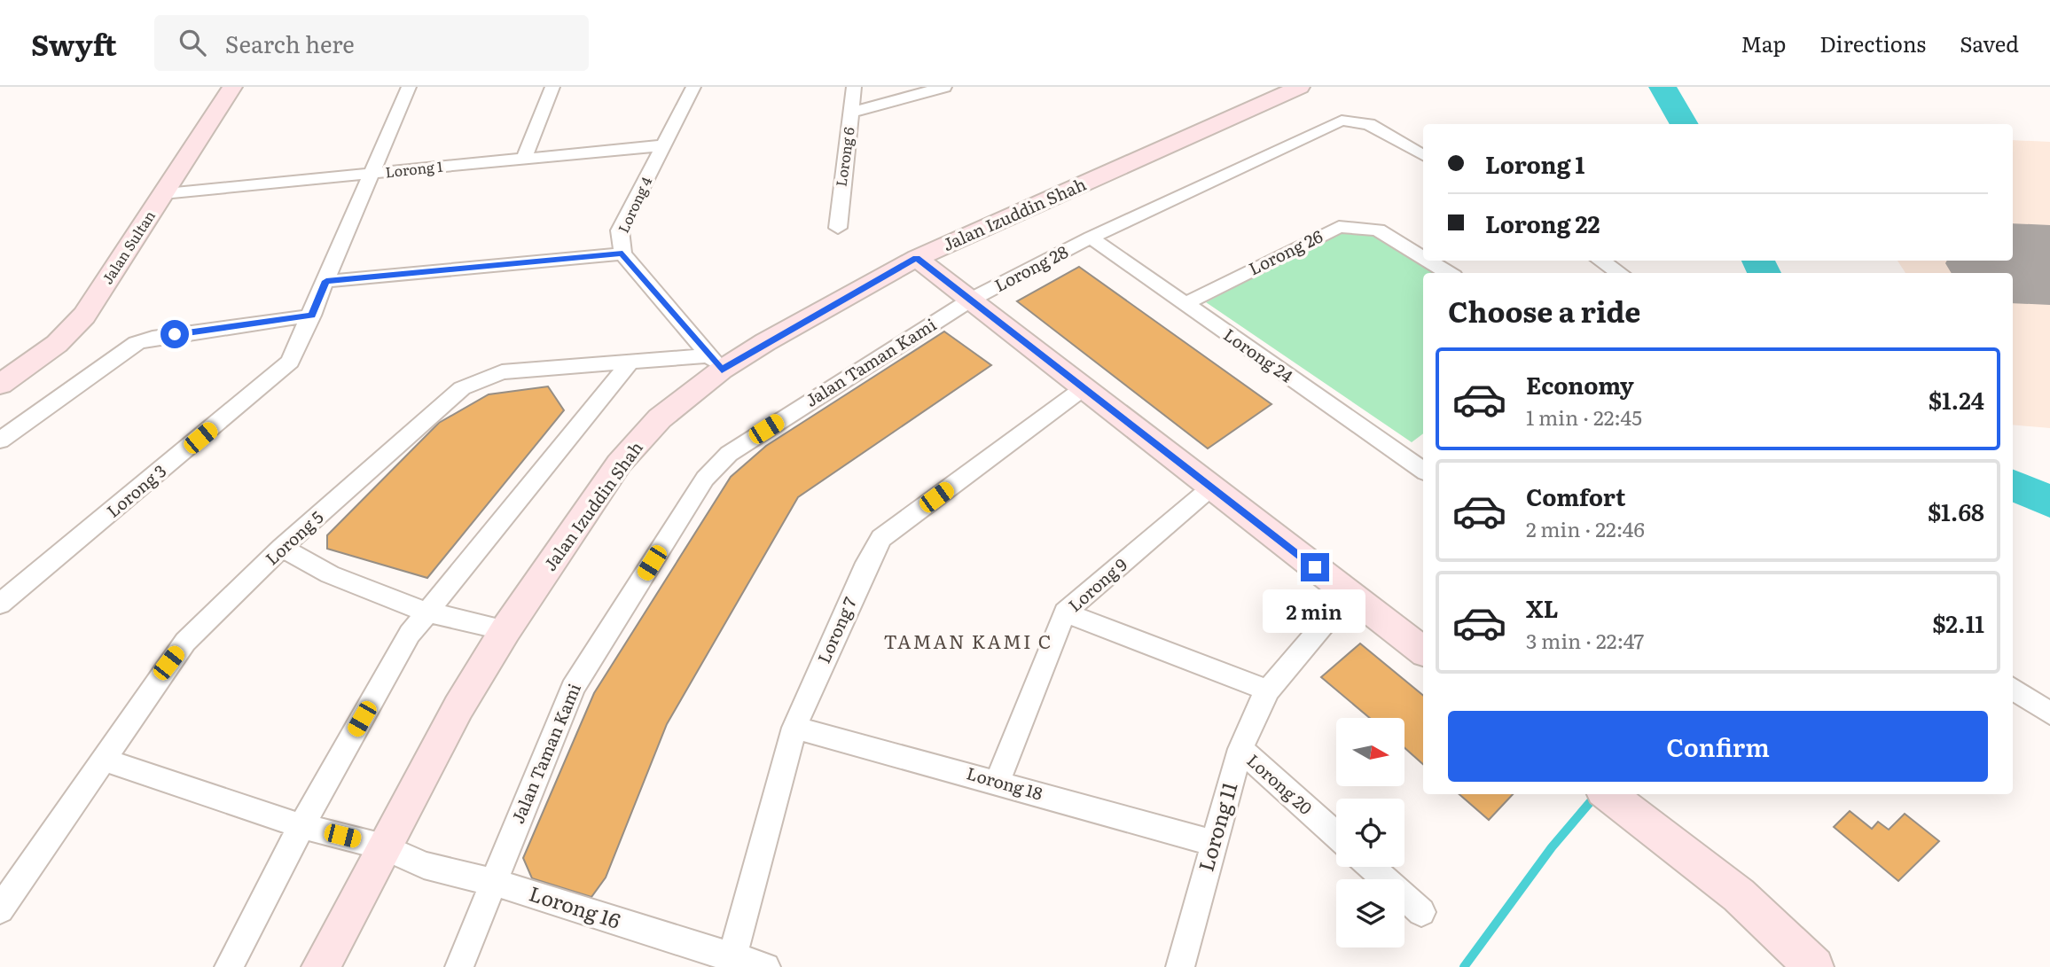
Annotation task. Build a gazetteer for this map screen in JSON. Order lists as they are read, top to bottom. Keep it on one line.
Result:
{"streets":{"main road":["Jalan Izuddin Shah"],"street":["Lorong 6","Lorong 1","Lorong 4","Jalan Sultan","Lorong 26","Lorong 28","Lorong 24","Jalan Taman Kami","Lorong 3","Lorong 5","Lorong 9","Lorong 7","Lorong 18","Lorong 20","Lorong 11","Lorong 16"]},"crossings":[["Lorong 1","Lorong 4"],["Lorong 1","Jalan Sultan"],["Lorong 1","Lorong 3"],["Lorong 4","Jalan Izuddin Shah"],["Lorong 4","Lorong 5"],["Jalan Izuddin Shah","Lorong 5"],["Jalan Izuddin Shah","Lorong 16"],["Lorong 26","Lorong 24"],["Lorong 28","Lorong 24"],["Lorong 28","Jalan Taman Kami"],["Jalan Taman Kami","Lorong 16"],["Lorong 5","Lorong 16"],["Lorong 9","Lorong 18"],["Lorong 7","Lorong 18"],["Lorong 7","Lorong 16"],["Lorong 18","Lorong 11"],["Lorong 20","Lorong 11"]],"districts":["TAMAN KAMI C"],"north":"right","page":{"header":"Swyft","search":"Search here","nav":["Map","Directions","Saved"],"banner":["Lorong 1","Lorong 22"],"heading":"Choose a ride","list":[{"name":"Economy","note":"1 min · 22:45","value":"$1.24"},{"name":"Comfort","note":"2 min · 22:46","value":"$1.68"},{"name":"XL","note":"3 min · 22:47","value":"$2.11"}],"bubble":"2 min","buttons":"Confirm"}}
